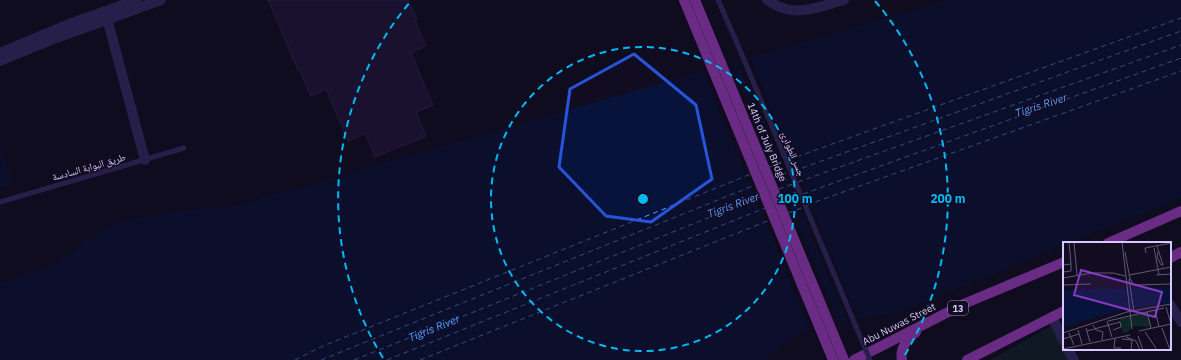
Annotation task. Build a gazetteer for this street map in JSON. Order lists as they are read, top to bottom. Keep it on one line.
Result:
{"streets":{"main road":["14th of July Bridge","13","Abu Nuwas Street"],"lane":["جسر الطوارئ","طريق البوابة السادسة"]},"water":["Tigris River"],"rings":["100 m","200 m"]}
